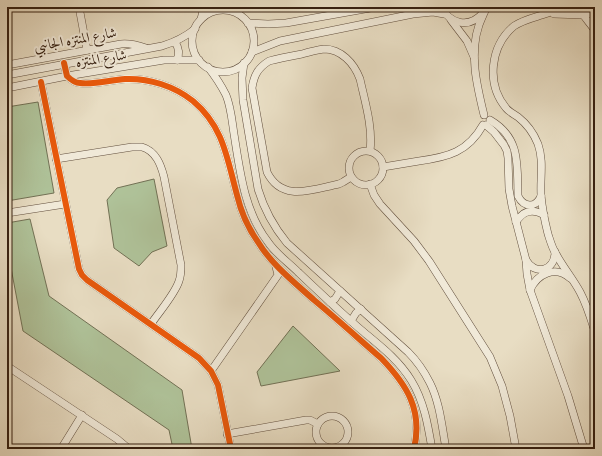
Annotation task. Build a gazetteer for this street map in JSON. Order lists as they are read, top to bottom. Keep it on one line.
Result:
{"streets":{"street":["شارع المنتزه الجانبي","شارع المنتزه"]},"crossings":[["شارع المنتزه الجانبي","شارع المنتزه"]]}
